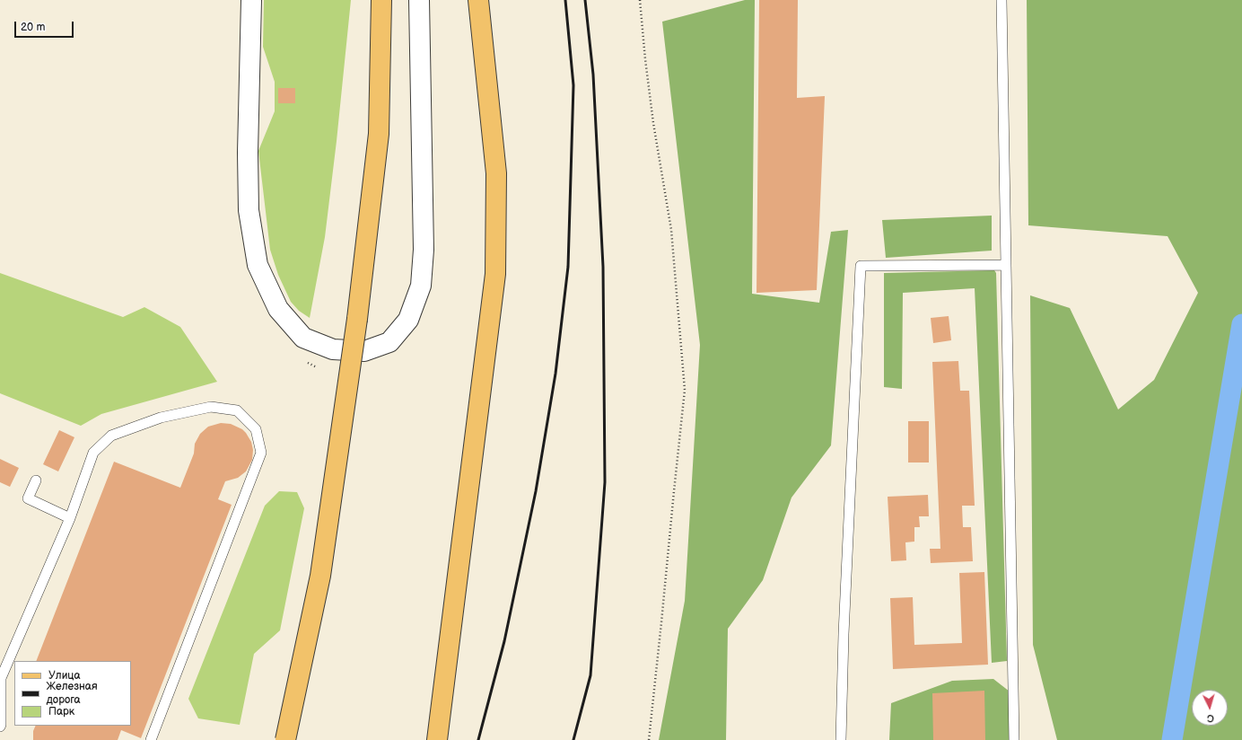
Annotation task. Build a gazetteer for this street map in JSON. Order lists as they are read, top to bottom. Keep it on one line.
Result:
{"legend":["Улица","Железная дорога","Парк"],"scale_bar":"20 m","north":"bottom"}
